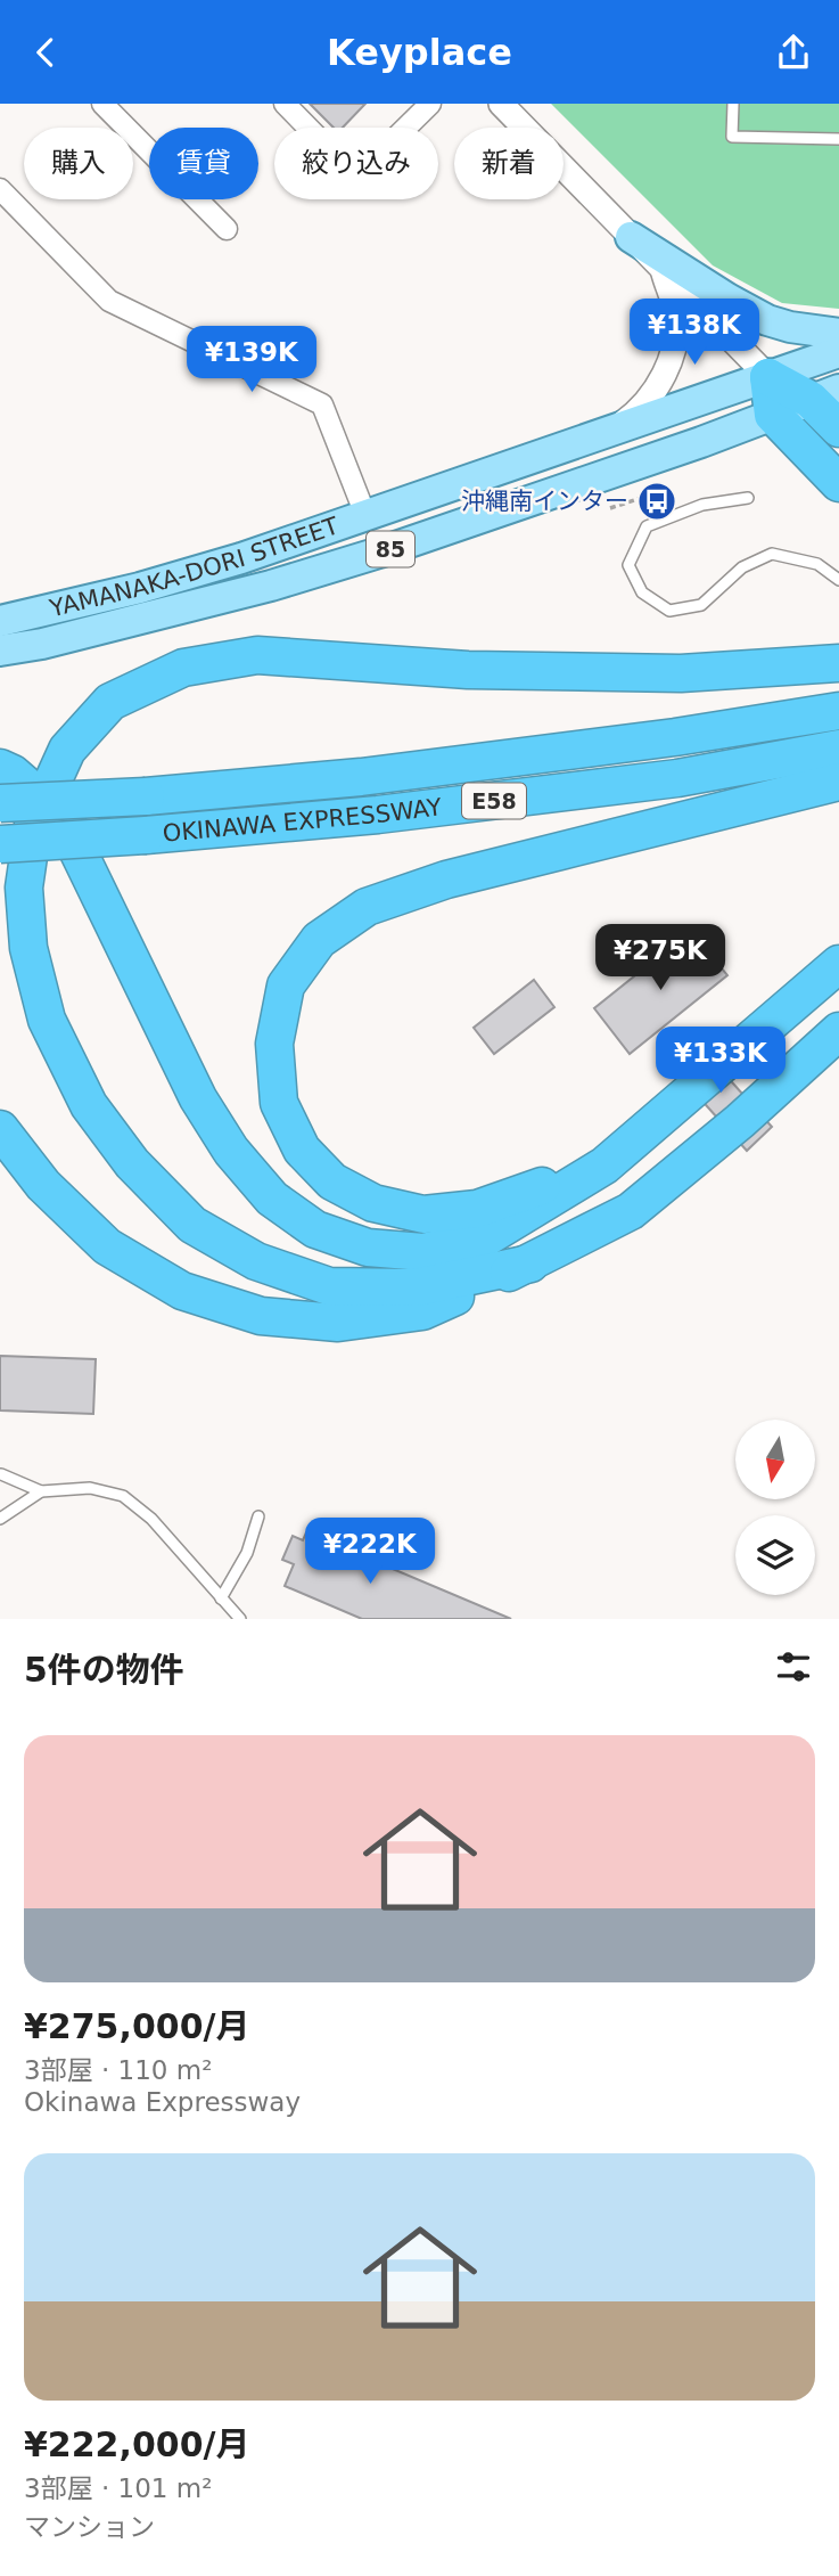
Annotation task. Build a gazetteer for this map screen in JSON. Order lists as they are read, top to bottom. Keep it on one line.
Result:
{"streets":{"highway":["E58","OKINAWA EXPRESSWAY"],"main road":["85","YAMANAKA-DORI STREET"]},"places":{"bus stop":["沖縄南インター"]},"north":"bottom","page":{"header":"Keyplace","chip":["購入","賃貸","絞り込み","新着"],"price":["¥138K","¥139K","¥275K","¥133K","¥222K"],"heading":"5件の物件","list":[{"name":"¥275,000/月","note":"3部屋 · 110 m² · Okinawa Expressway"},{"name":"¥222,000/月","note":"3部屋 · 101 m² · マンション"}]}}
